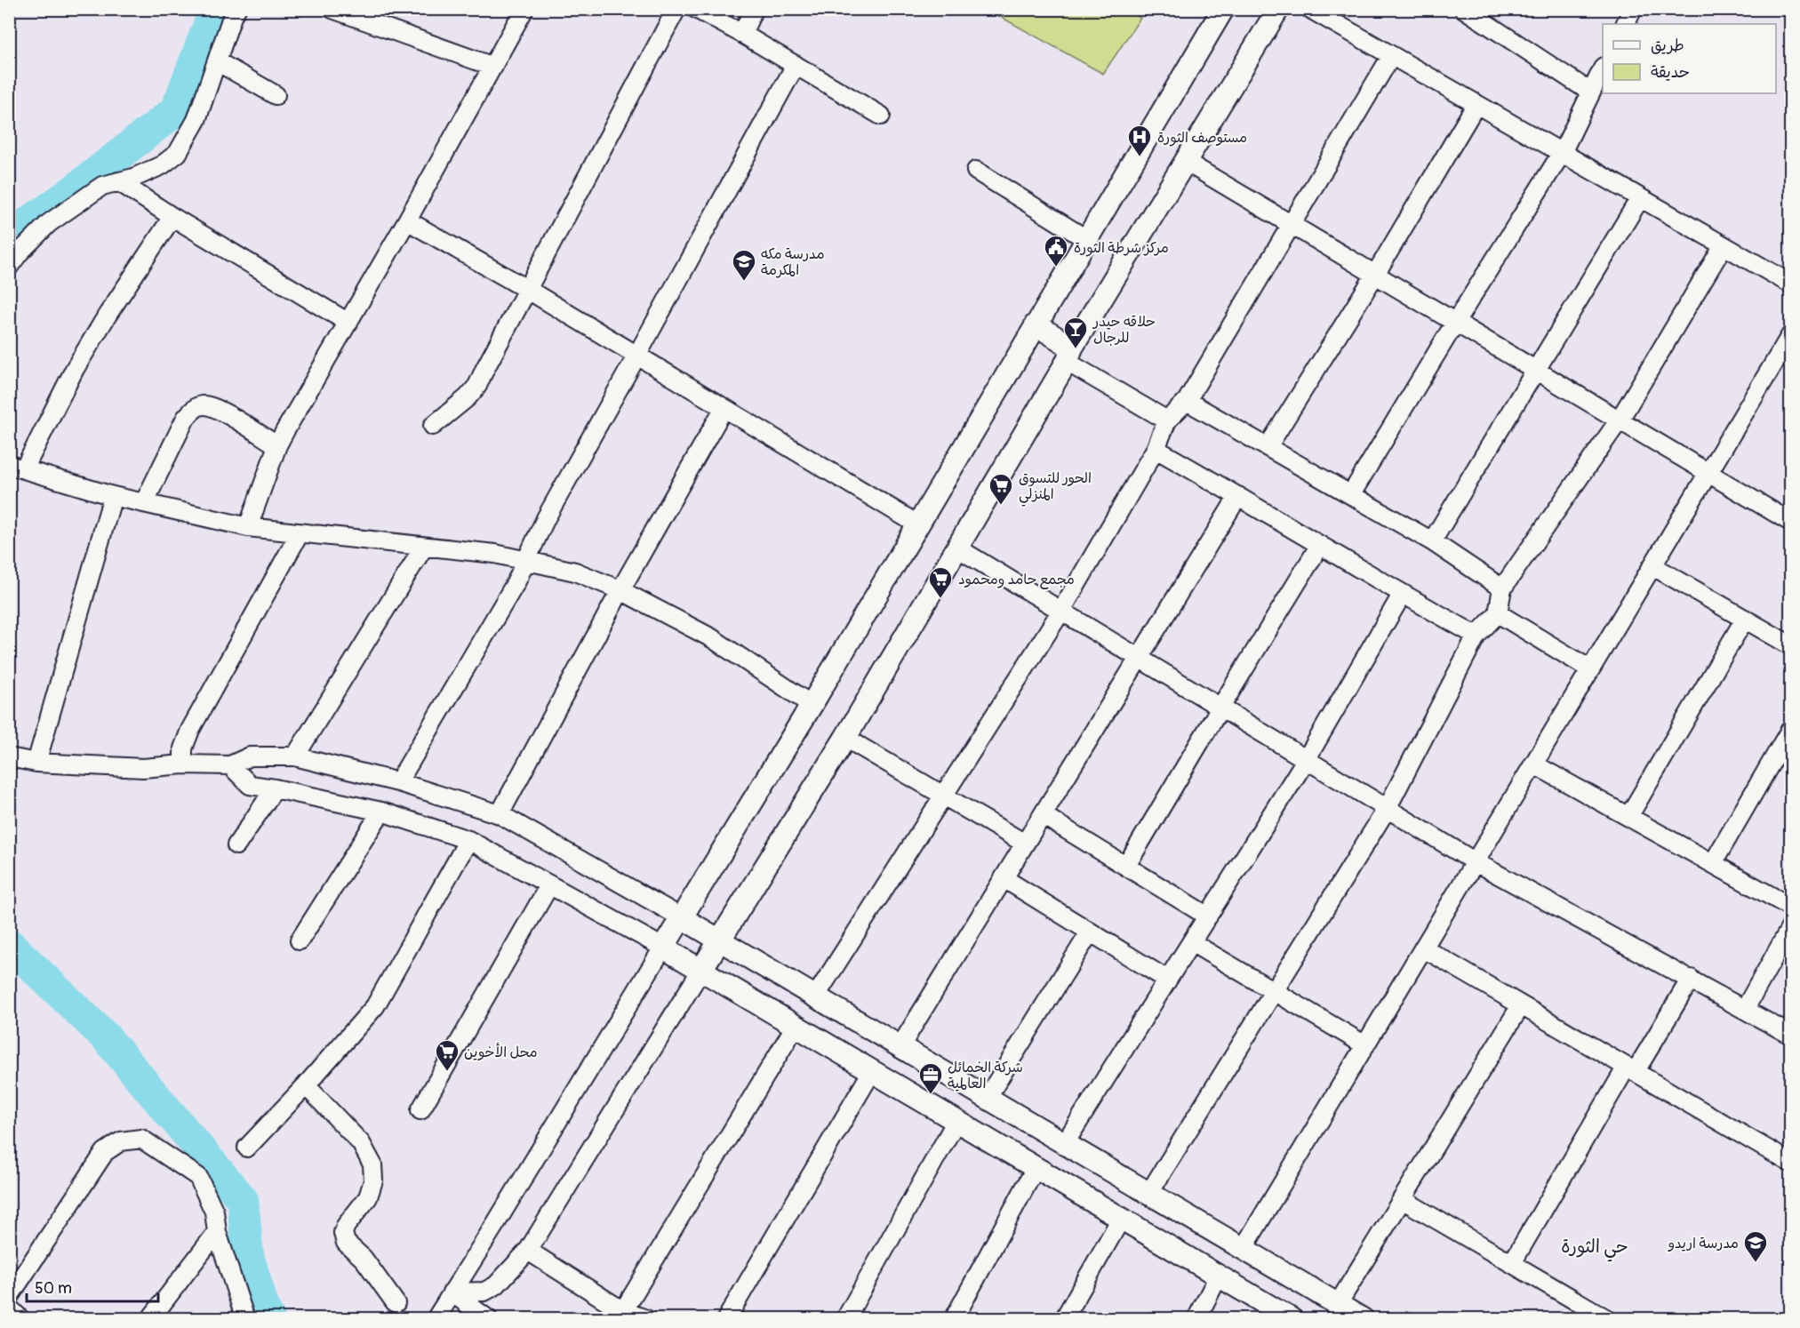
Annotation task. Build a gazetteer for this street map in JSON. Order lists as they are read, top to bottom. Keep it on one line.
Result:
{"districts":["حي الثورة"],"places":{"hospital":["مستوصف الثورة"],"public building":["مركز شرطة الثورة"],"school or university":["مدرسة مكه المكرمة","مدرسة اريدو"],"bar":["حلاقه حيدر للرجال"],"supermarket":["الحور للتسوق المنزلي","مجمع حامد ومحمود","محل الأخوين"],"office":["شركة الخمائل العالمية"]},"legend":["طريق","حديقة"],"scale_bar":"50 m"}
